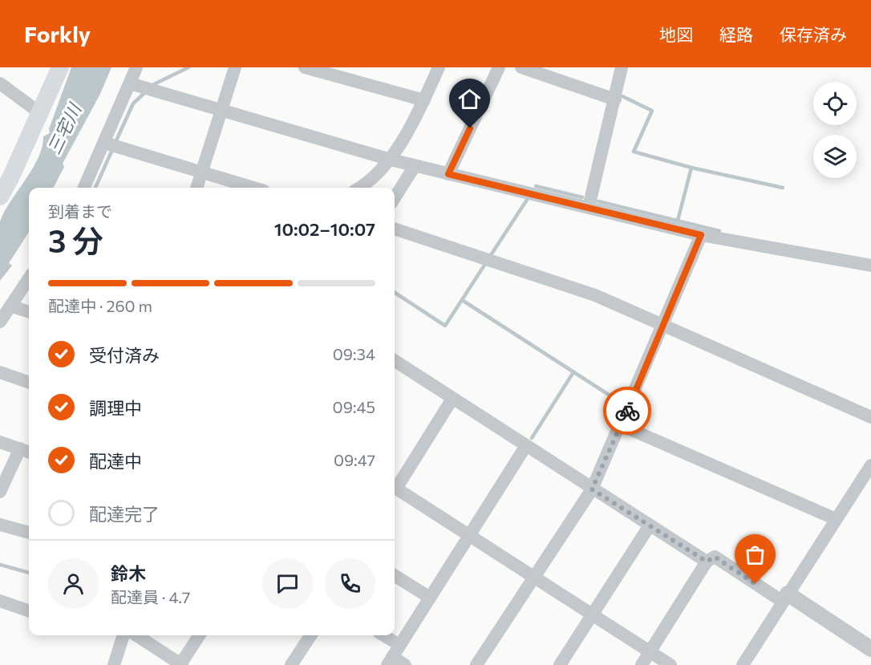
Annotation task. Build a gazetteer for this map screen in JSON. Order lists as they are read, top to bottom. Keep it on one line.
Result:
{"water":["三宅川"],"page":{"header":"Forkly","nav":["地図","経路","保存済み"],"heading":["3 分","到着まで","10:02–10:07"],"panel":["鈴木","配達員 · 4.7"],"bar":"配達中 · 260 m","list":[["受付済み","09:34"],["調理中","09:45"],["配達中","09:47"],"配達完了"]}}
